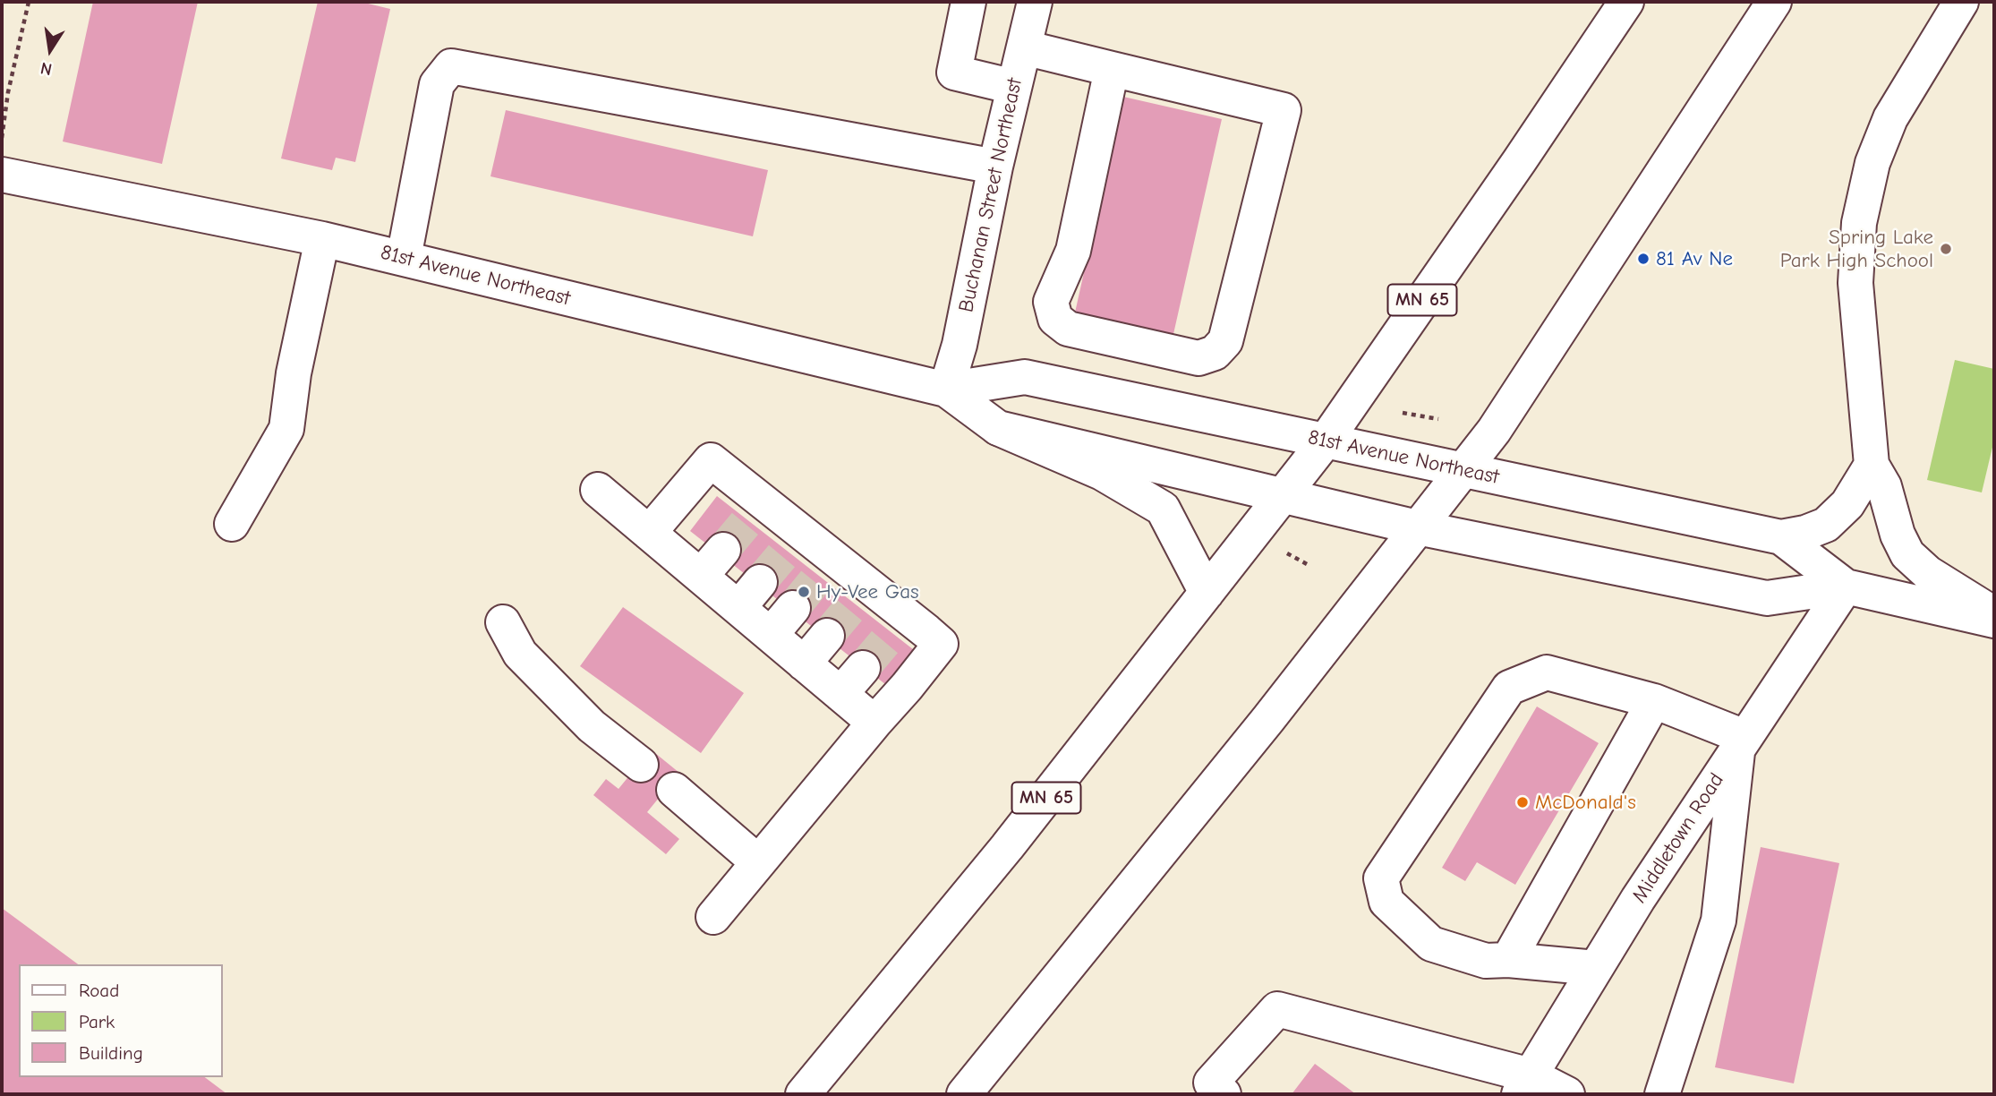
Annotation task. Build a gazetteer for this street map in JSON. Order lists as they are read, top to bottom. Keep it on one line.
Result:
{"streets":{"main road":["Buchanan Street Northeast","81st Avenue Northeast","MN 65","Middletown Road"]},"crossings":[["Buchanan Street Northeast","81st Avenue Northeast"],["81st Avenue Northeast","MN 65"],["81st Avenue Northeast","Middletown Road"]],"places":["Spring Lake Park High School","81 Av Ne","Hy-Vee Gas","McDonald's"],"legend":["Road","Park","Building"],"north":"bottom"}
